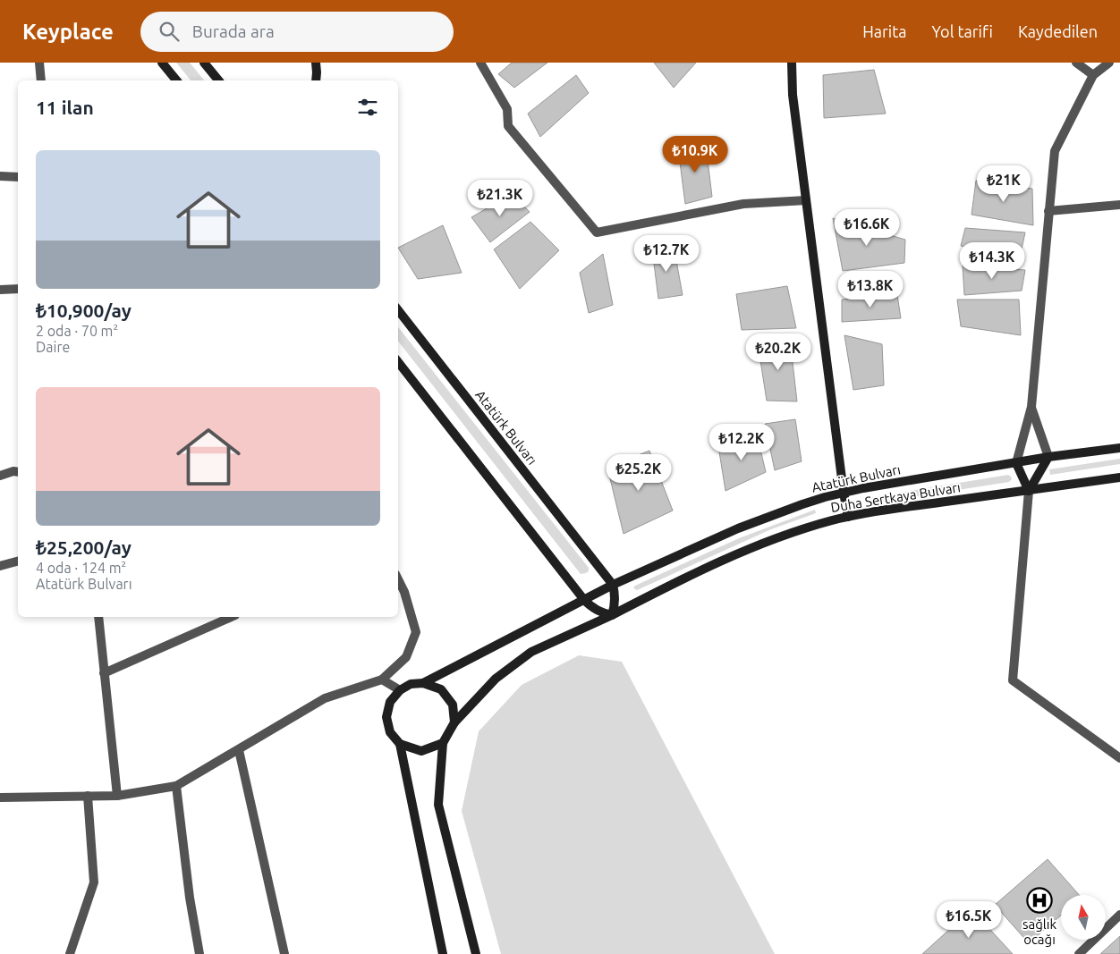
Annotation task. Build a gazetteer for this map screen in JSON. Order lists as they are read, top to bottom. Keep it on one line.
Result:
{"streets":{"main road":["Atatürk Bulvarı","Duha Sertkaya Bulvarı"]},"crossings":[["Atatürk Bulvarı","Duha Sertkaya Bulvarı"]],"places":{"hospital":["sağlık ocağı"]},"north":"top","page":{"header":"Keyplace","search":"Burada ara","nav":["Harita","Yol tarifi","Kaydedilen"],"heading":"11 ilan","list":[{"name":"₺10,900/ay","note":"2 oda · 70 m² · Daire"},{"name":"₺25,200/ay","note":"4 oda · 124 m² · Atatürk Bulvarı"}],"price":["₺10.9K","₺21K","₺21.3K","₺16.6K","₺12.7K","₺14.3K","₺13.8K","₺20.2K","₺12.2K","₺25.2K","₺16.5K"]}}
